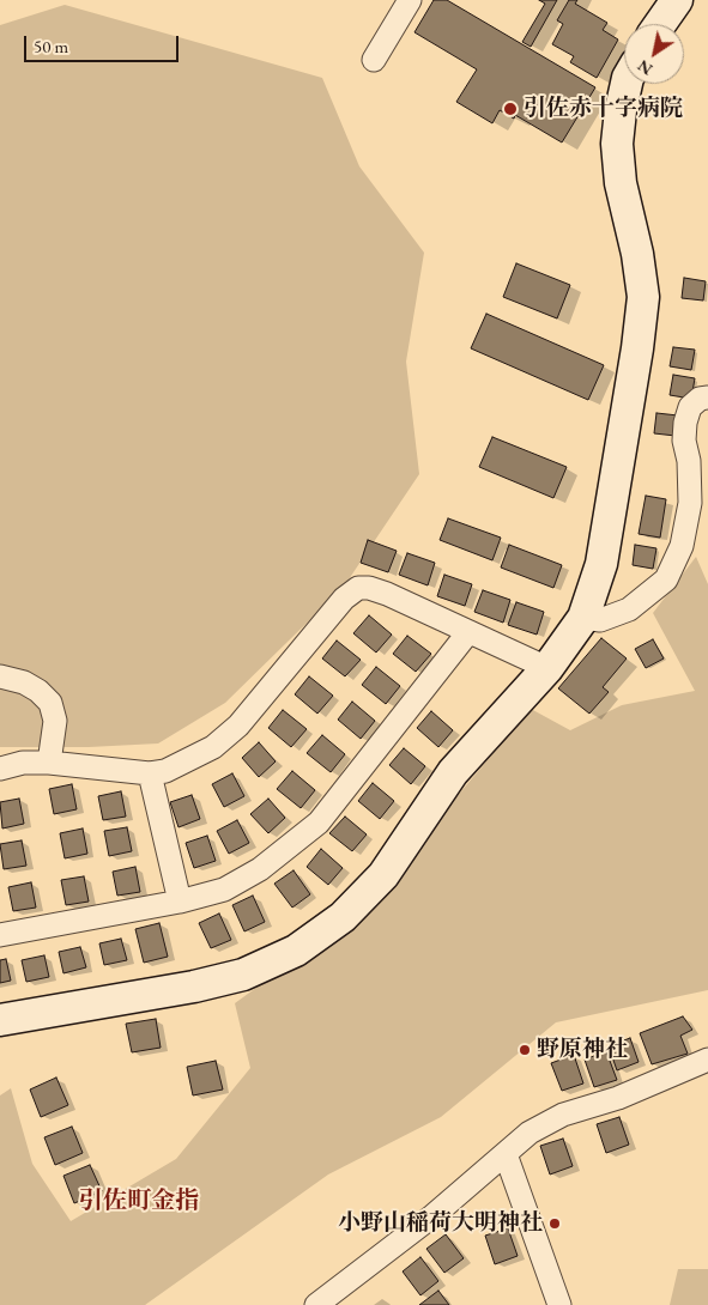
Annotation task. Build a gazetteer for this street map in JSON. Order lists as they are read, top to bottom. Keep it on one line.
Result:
{"districts":["引佐町金指"],"places":["引佐赤十字病院","野原神社","小野山稲荷大明神社"],"scale_bar":"50 m","north":"bottom left"}
